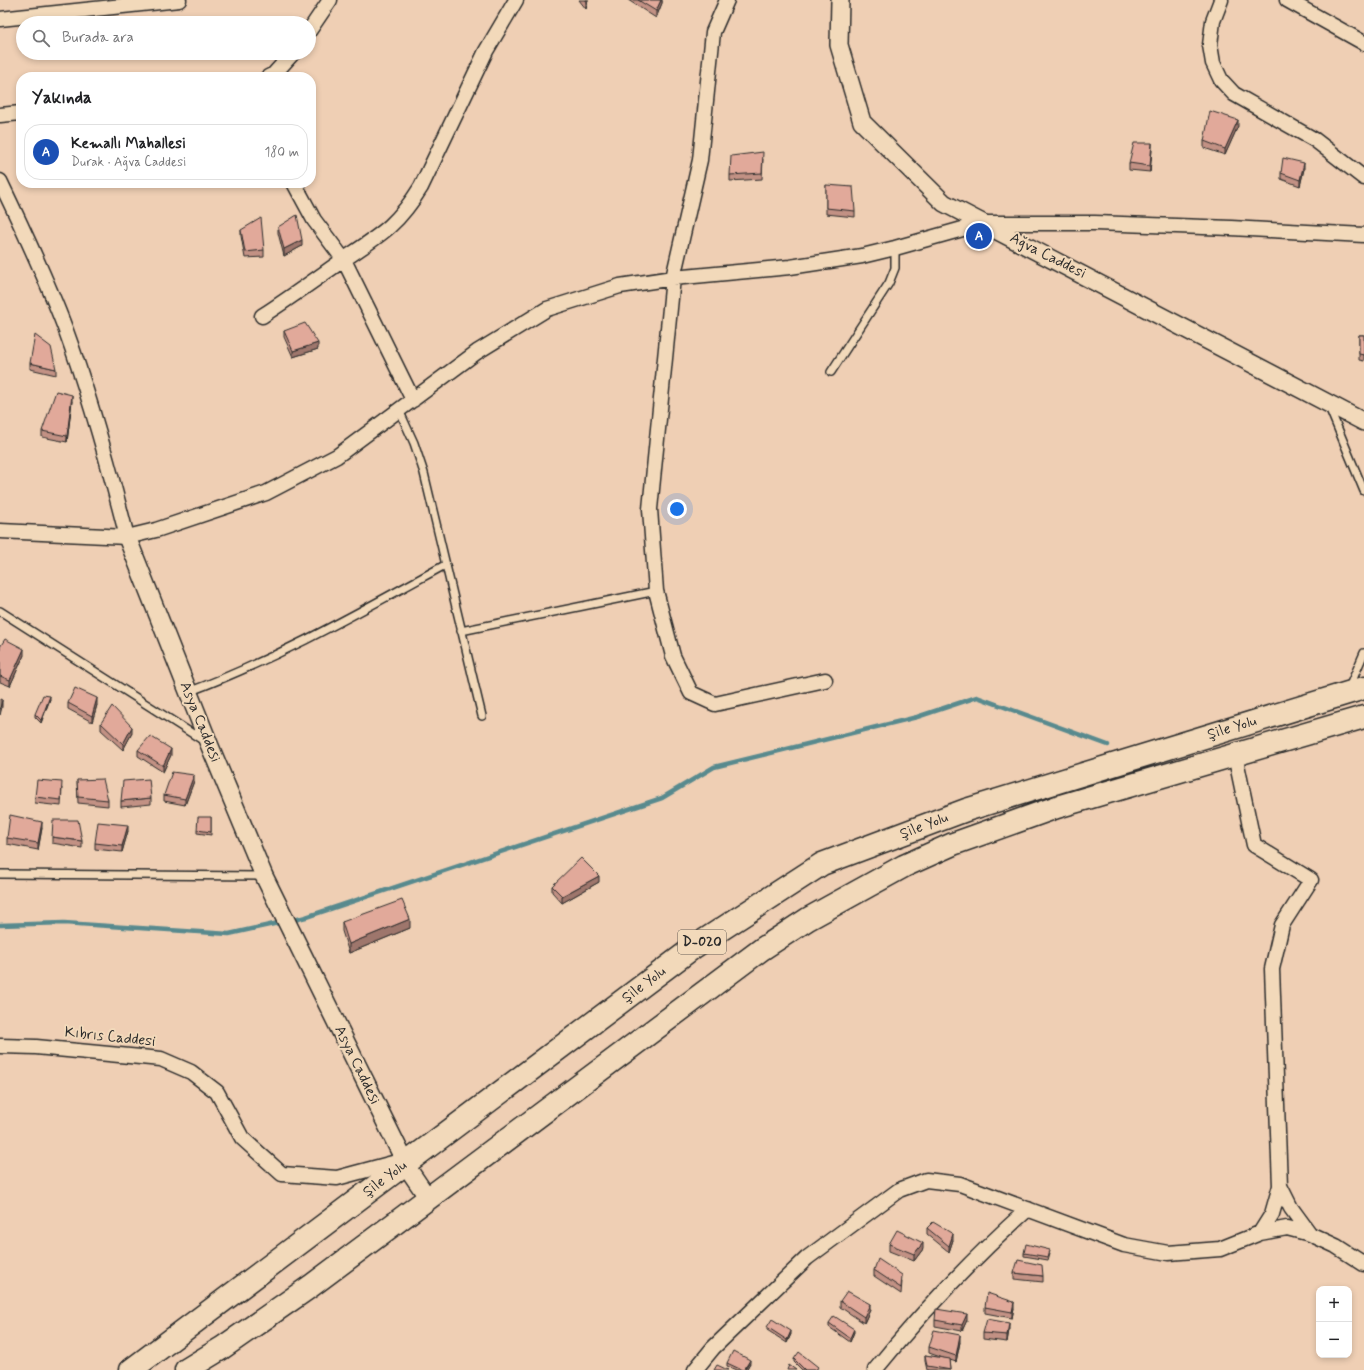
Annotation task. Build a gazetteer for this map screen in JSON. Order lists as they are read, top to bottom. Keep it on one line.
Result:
{"streets":{"highway":["Şile Yolu","D-020"],"street":["Ağva Caddesi","Asya Caddesi","Kıbrıs Caddesi"]},"crossings":[["Asya Caddesi","Şile Yolu"],["Asya Caddesi","Kıbrıs Caddesi"],["Şile Yolu","Kıbrıs Caddesi"]],"page":{"search":"Burada ara","heading":"Yakında","list":[{"mark":"A","name":"Kemallı Mahallesi","note":"Durak · Ağva Caddesi","value":"180 m"}],"pins":"A","map_buttons":["+","−"]}}
